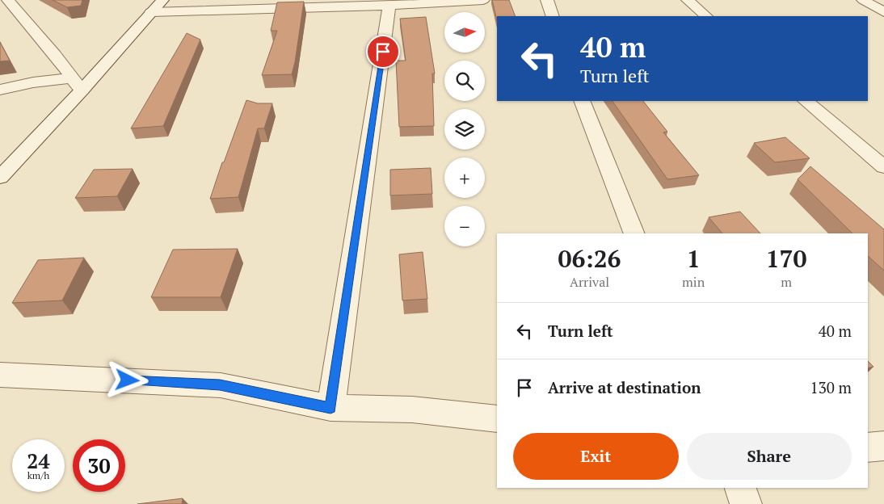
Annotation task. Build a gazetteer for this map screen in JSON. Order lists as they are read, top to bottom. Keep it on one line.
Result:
{"north":"right","page":{"map_buttons":["+","−"],"turn":["40 m","Turn left"],"eta":["06:26","Arrival","1","min","170","m"],"list":[{"name":"Turn left","value":"40 m"},{"name":"Arrive at destination","value":"130 m"}],"buttons":["Exit","Share"],"speed":"24 km/h","limit":"30"}}
